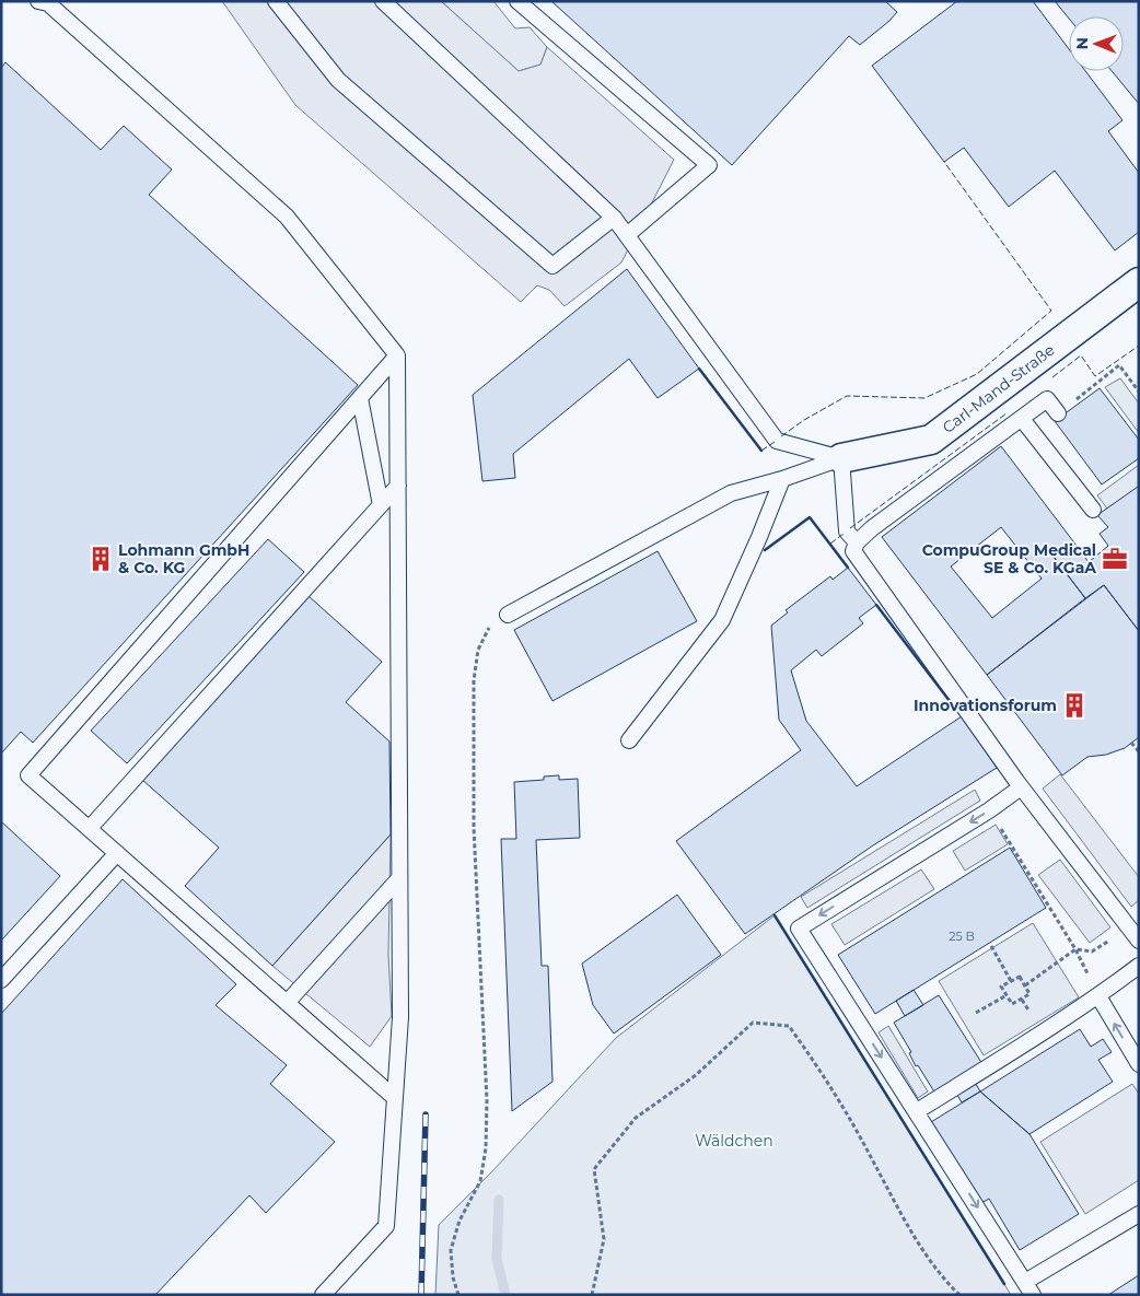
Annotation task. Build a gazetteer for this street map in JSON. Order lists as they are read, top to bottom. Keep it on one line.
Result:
{"streets":{"street":["Carl-Mand-Straße"]},"parks":["Wäldchen"],"places":{"building":["Lohmann GmbH & Co. KG","Innovationsforum"],"office":["CompuGroup Medical SE & Co. KGaA"]},"house_numbers":["25 B"],"north":"left"}
